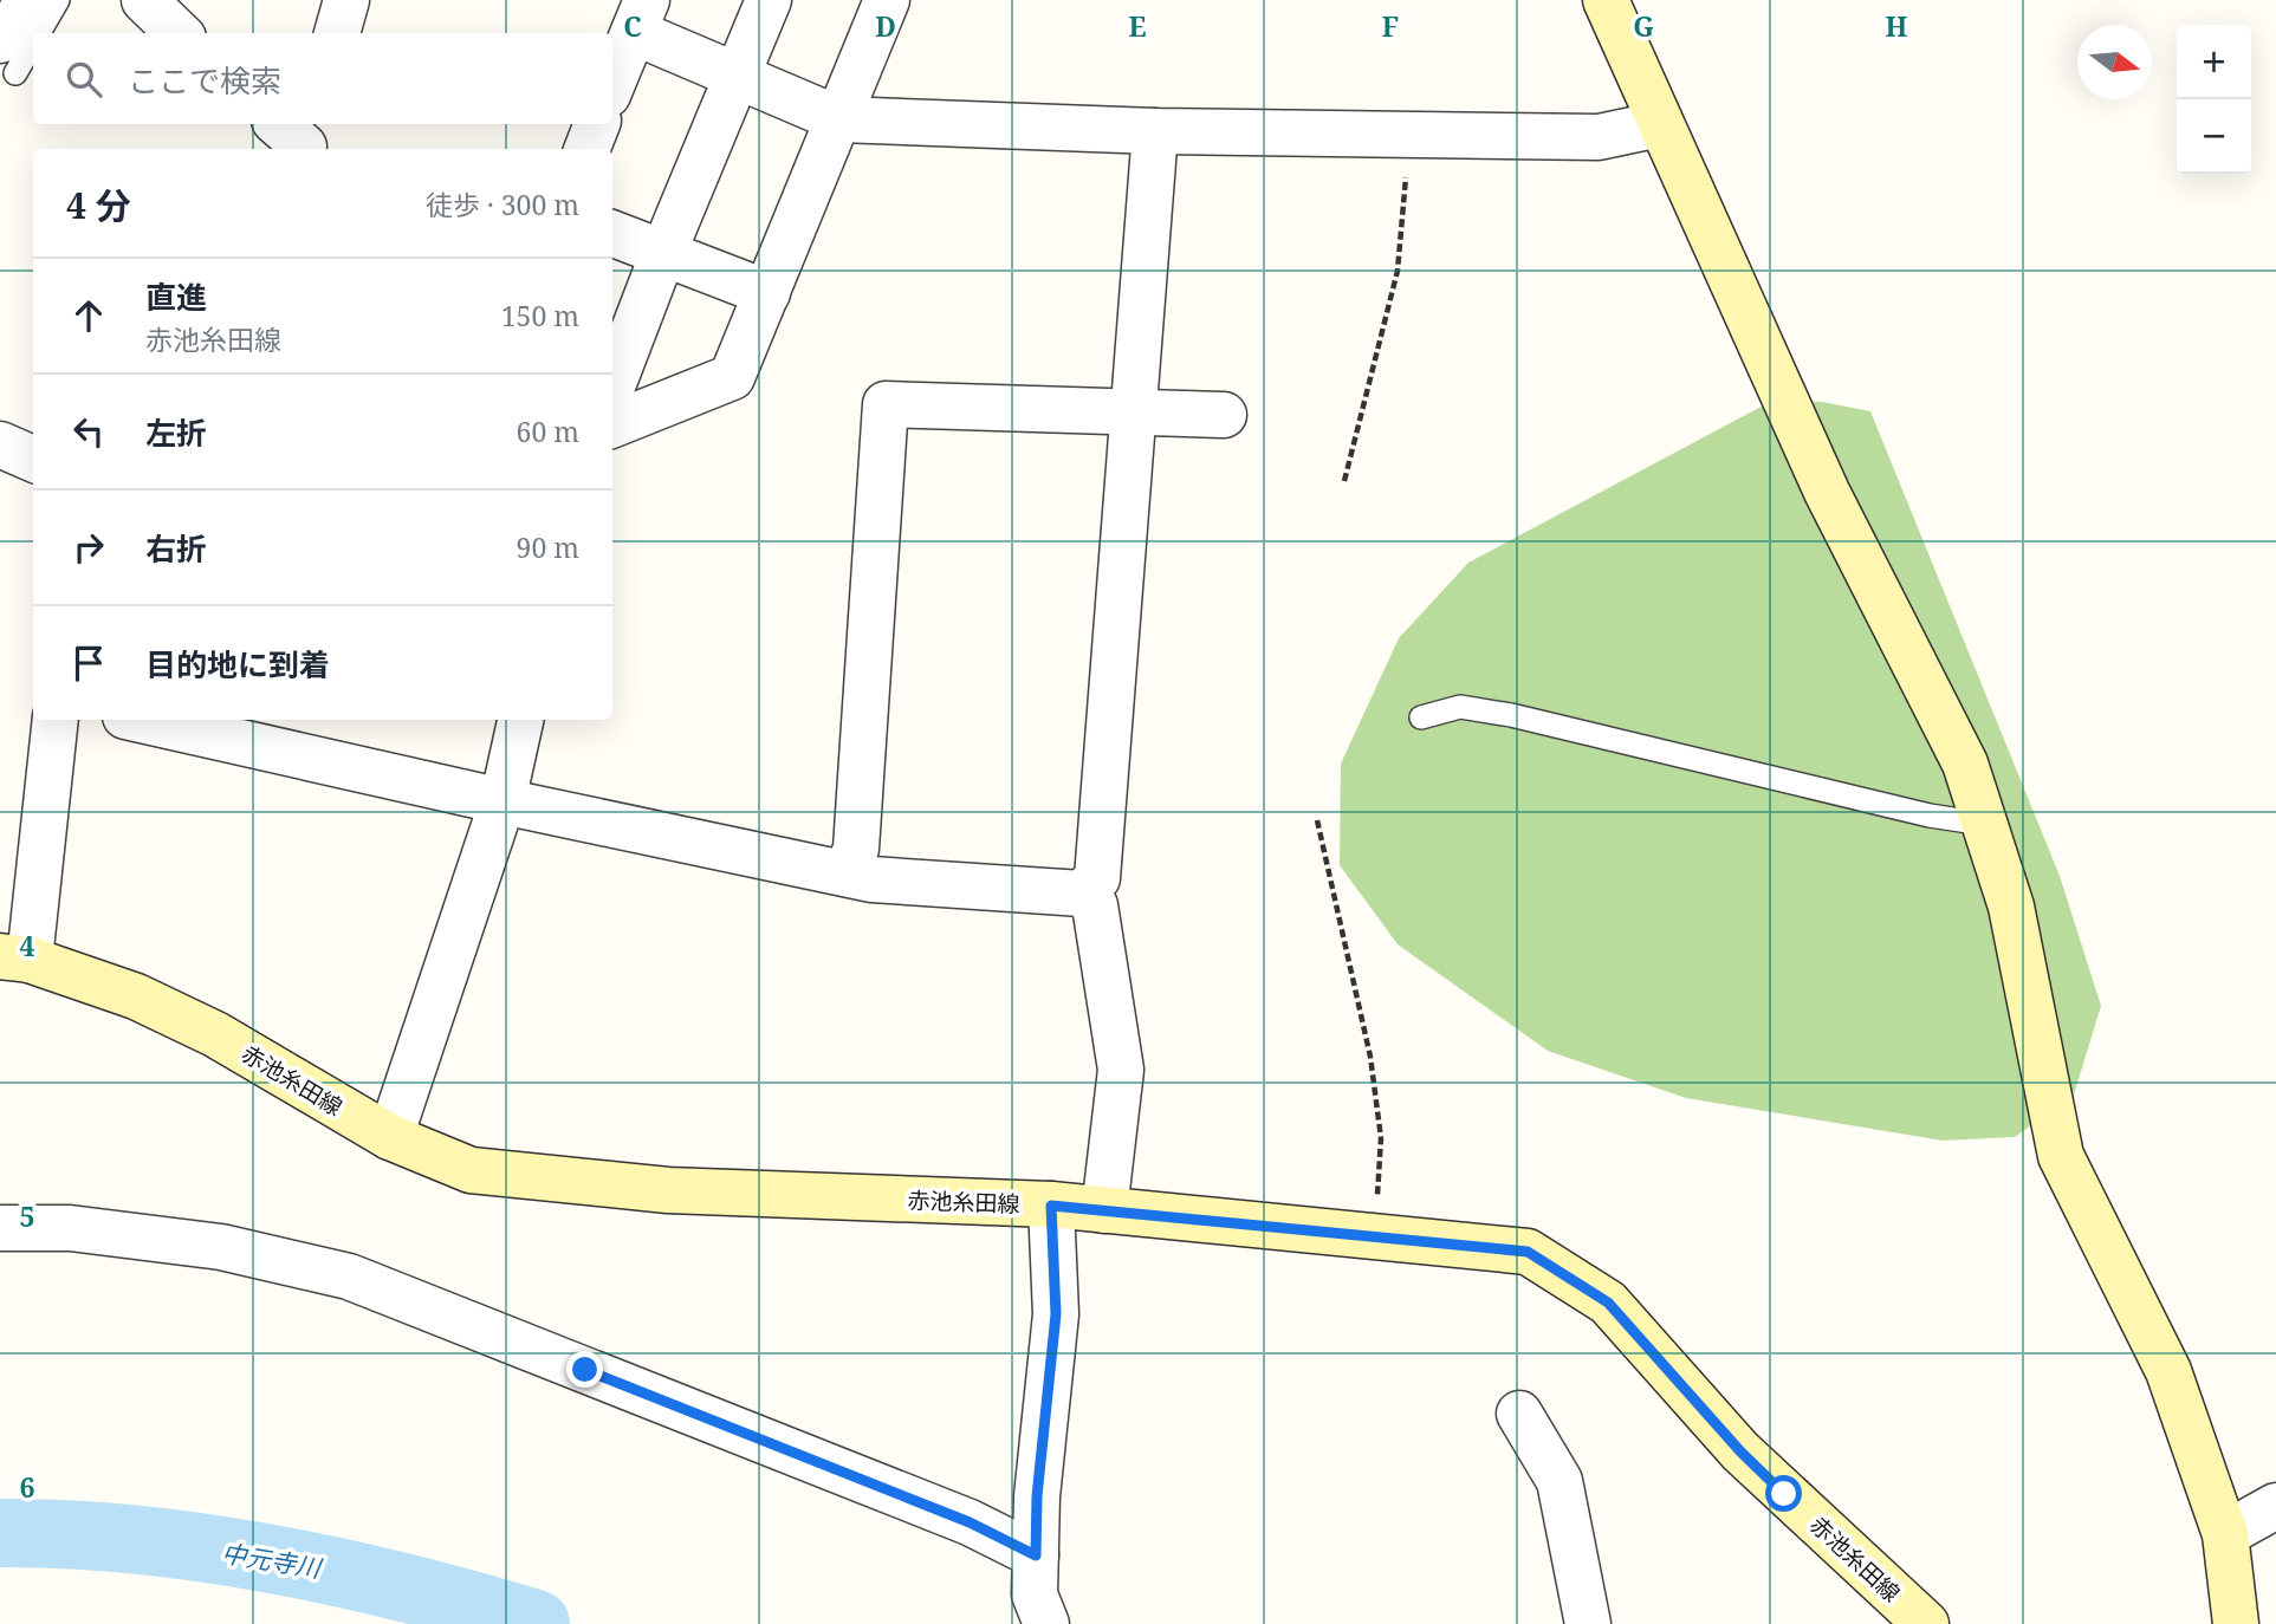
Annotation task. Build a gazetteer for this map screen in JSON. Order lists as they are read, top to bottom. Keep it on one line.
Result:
{"streets":{"main road":["赤池糸田線"]},"water":["中元寺川"],"north":"right","page":{"map_buttons":["+","−"],"search":"ここで検索","heading":["4 分","徒歩 · 300 m"],"list":[["直進","赤池糸田線","150 m"],["左折","60 m"],["右折","90 m"],"目的地に到着"]},"grid":{"columns":["C","D","E","F","G","H"],"rows":["4","5","6"]}}
